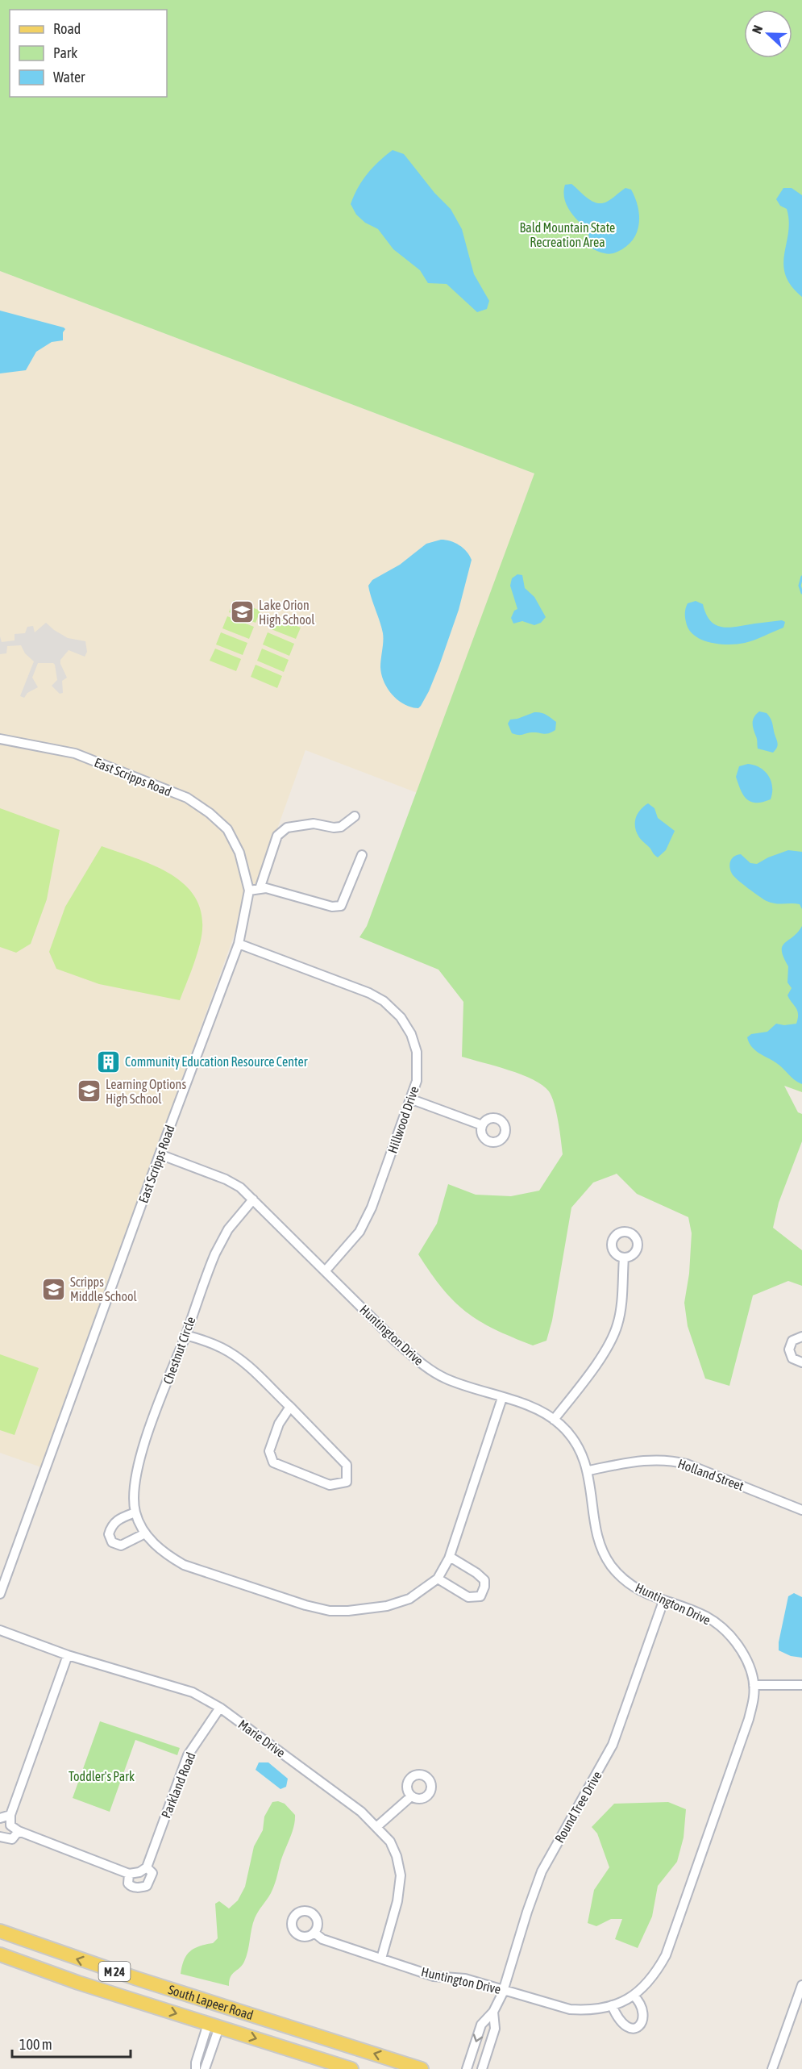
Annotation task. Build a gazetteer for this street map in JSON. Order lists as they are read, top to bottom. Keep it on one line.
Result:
{"streets":{"main road":["M 24","South Lapeer Road"],"street":["East Scripps Road","Hillwood Drive","Huntington Drive","Chestnut Circle","Holland Street","Marie Drive","Parkland Road","Round Tree Drive"]},"crossings":[["East Scripps Road","Hillwood Drive"],["East Scripps Road","Huntington Drive"],["Hillwood Drive","Huntington Drive"],["Huntington Drive","Chestnut Circle"],["Huntington Drive","Holland Street"],["Huntington Drive","Marie Drive"],["Huntington Drive","Round Tree Drive"],["Marie Drive","Parkland Road"]],"parks":["Bald Mountain State Recreation Area","Toddler's Park"],"places":{"school or university":["Lake Orion High School","Learning Options High School","Scripps Middle School"],"building":["Community Education Resource Center"]},"legend":["Road","Park","Water"],"scale_bar":"100 m","north":"left"}
